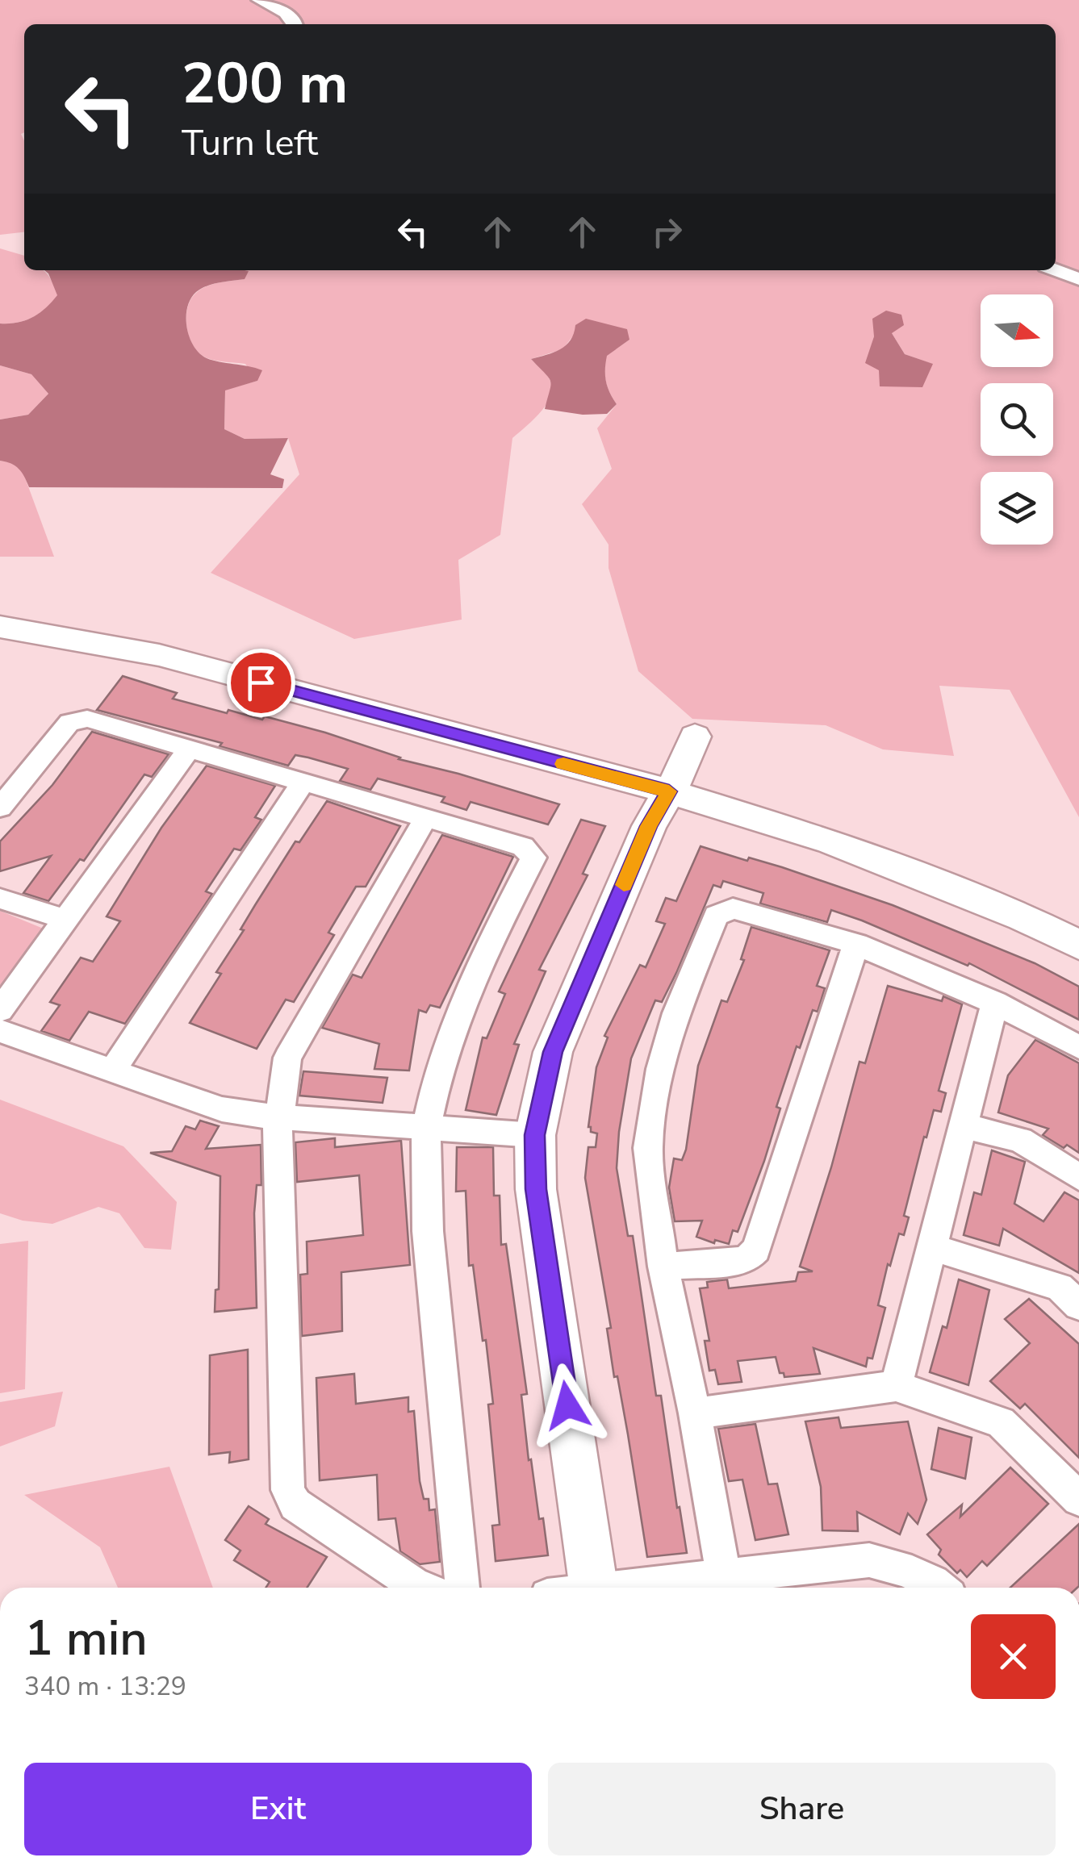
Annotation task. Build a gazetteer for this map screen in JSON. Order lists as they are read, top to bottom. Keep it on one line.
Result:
{"north":"right","page":{"turn":["200 m","Turn left"],"heading":["1 min","340 m · 13:29"],"buttons":["Exit","Share"]}}
